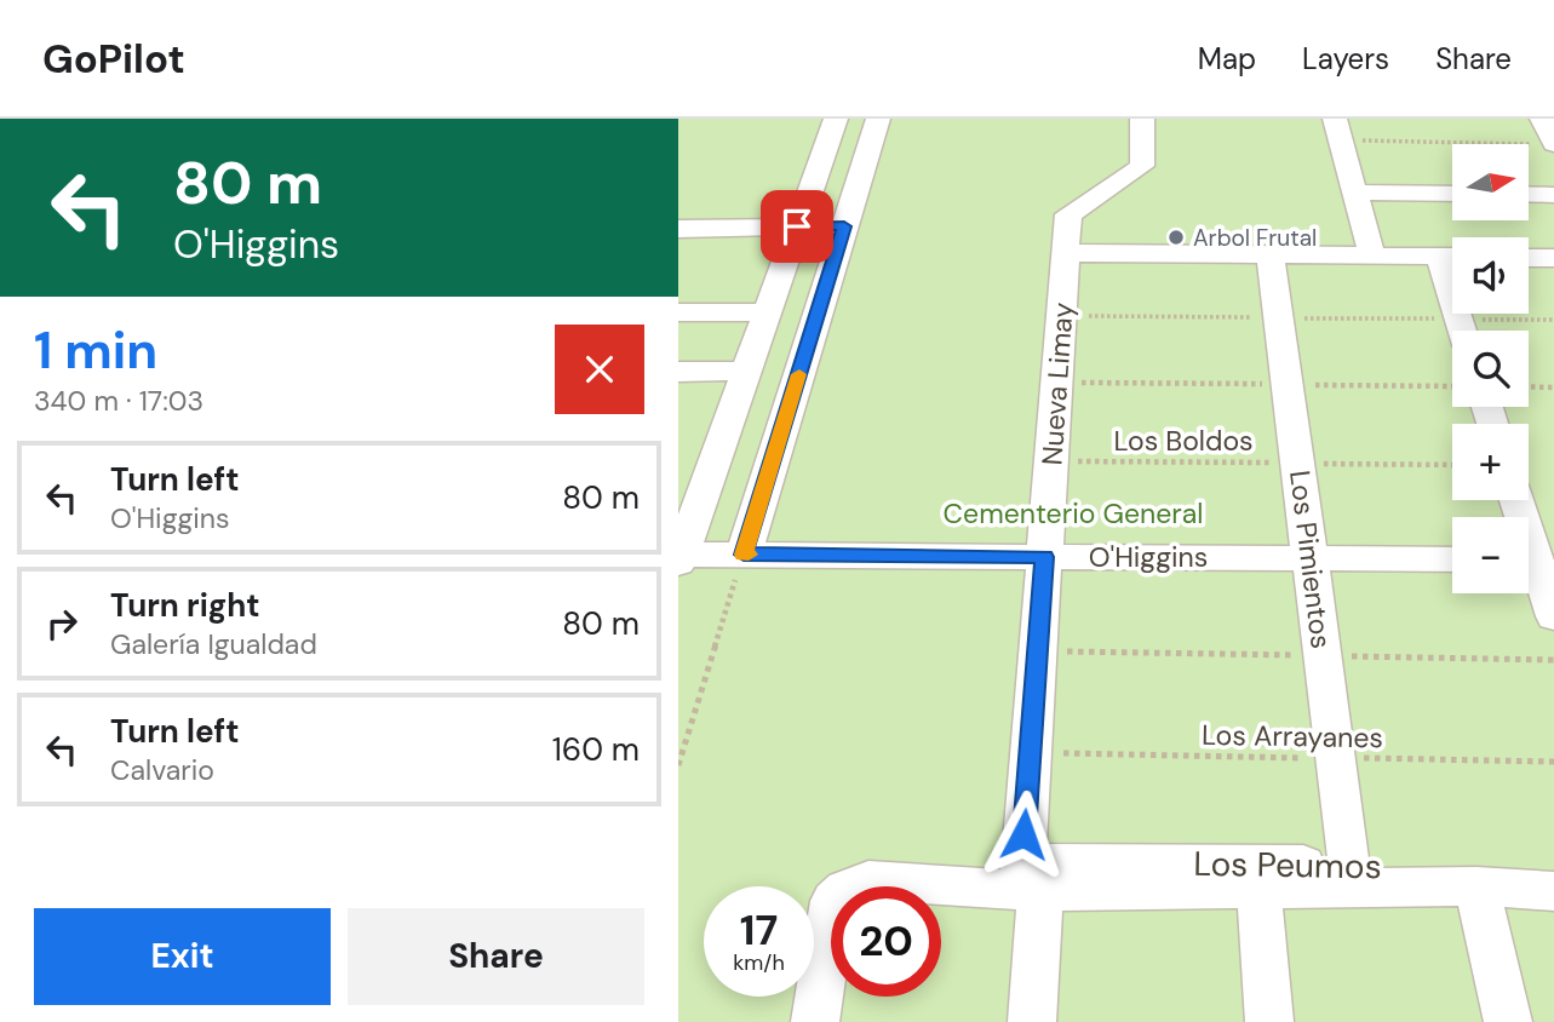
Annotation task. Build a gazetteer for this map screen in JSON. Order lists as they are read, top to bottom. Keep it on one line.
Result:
{"streets":{"street":["Nueva Limay","O'Higgins","Los Pimientos","Los Peumos"],"path":["Los Boldos","Los Arrayanes"]},"crossings":[["Nueva Limay","Los Boldos"],["Nueva Limay","O'Higgins"],["Nueva Limay","Los Arrayanes"],["Nueva Limay","Los Peumos"],["Los Boldos","Los Pimientos"],["O'Higgins","Los Pimientos"],["Los Pimientos","Los Arrayanes"],["Los Pimientos","Los Peumos"]],"parks":["Cementerio General"],"places":["Arbol Frutal"],"north":"right","page":{"header":"GoPilot","nav":["Map","Layers","Share"],"turn":["80 m","O'Higgins"],"map_buttons":["+","−"],"heading":["1 min","340 m · 17:03"],"list":[{"name":"Turn left","note":"O'Higgins","value":"80 m"},{"name":"Turn right","note":"Galería Igualdad","value":"80 m"},{"name":"Turn left","note":"Calvario","value":"160 m"}],"speed":"17 km/h","limit":"20","buttons":["Exit","Share"]}}
